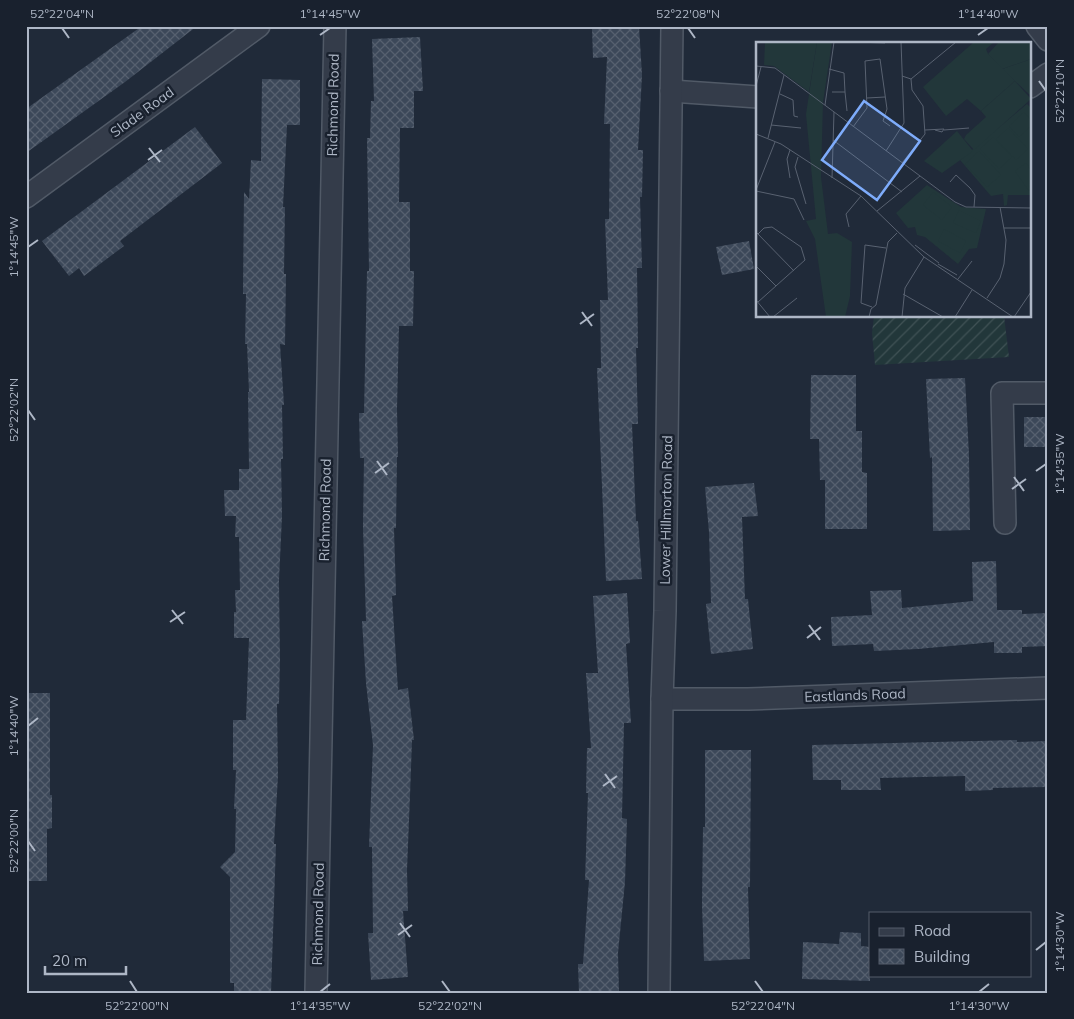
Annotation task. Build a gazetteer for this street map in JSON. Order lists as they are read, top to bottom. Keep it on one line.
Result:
{"streets":{"street":["Richmond Road","Slade Road","Lower Hillmorton Road","Eastlands Road"]},"crossings":[["Lower Hillmorton Road","Eastlands Road"]],"legend":["Road","Building"],"scale_bar":"20 m","coordinates":["52°22'04\"N","1°14'45\"W","52°22'08\"N","1°14'40\"W","52°22'10\"N","52°22'02\"N","1°14'35\"W","52°22'00\"N","1°14'30\"W"]}
